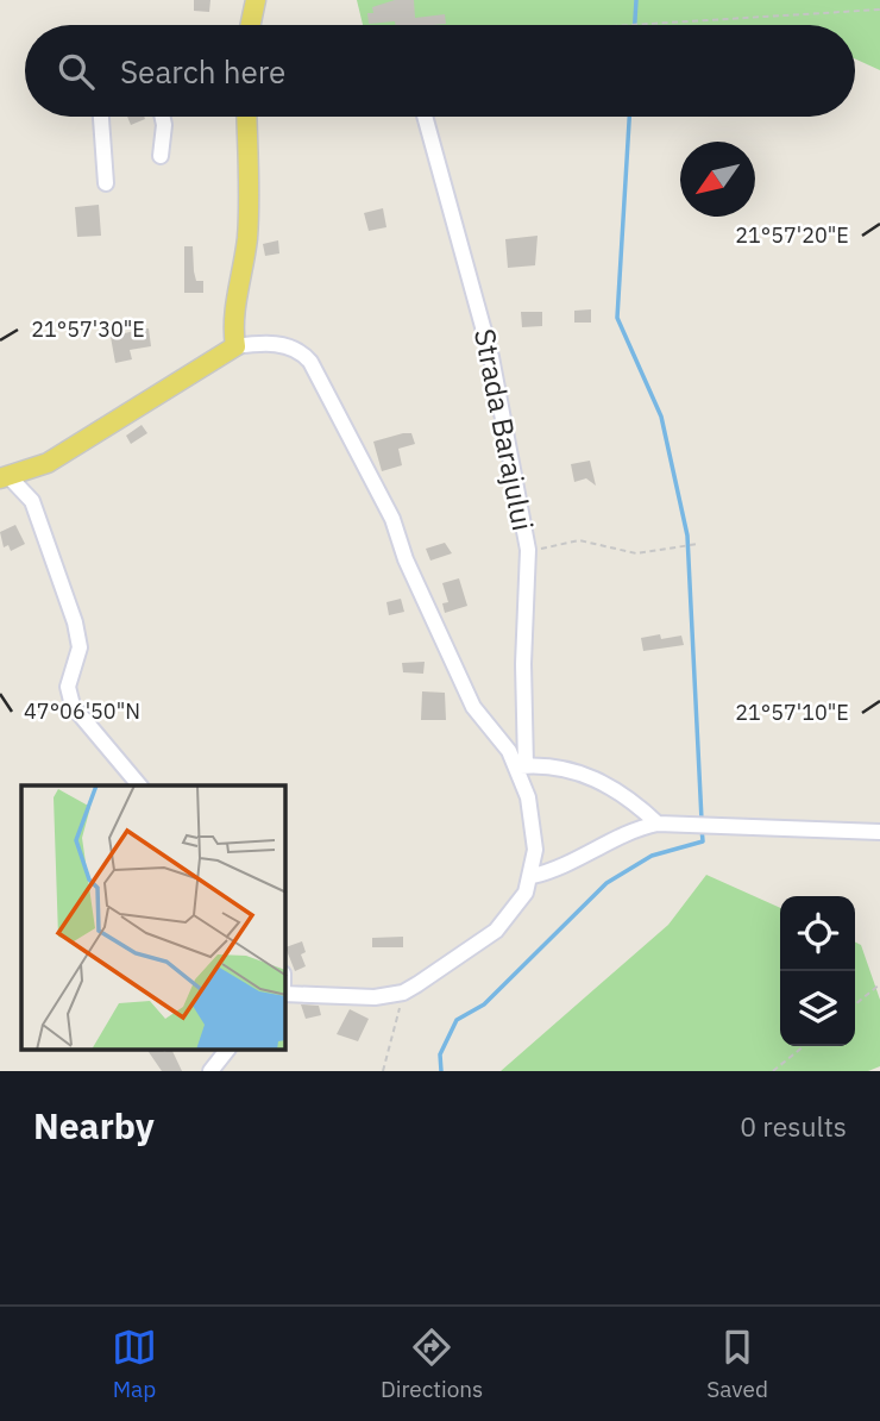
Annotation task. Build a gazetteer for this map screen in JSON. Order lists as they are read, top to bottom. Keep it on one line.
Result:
{"streets":{"street":["Strada Barajului"]},"north":"bottom left","page":{"search":"Search here","heading":["Nearby","0 results"],"nav":["Map","Directions","Saved"]},"coordinates":["21°57'20\"E","21°57'30\"E","47°06'50\"N","21°57'10\"E"]}
